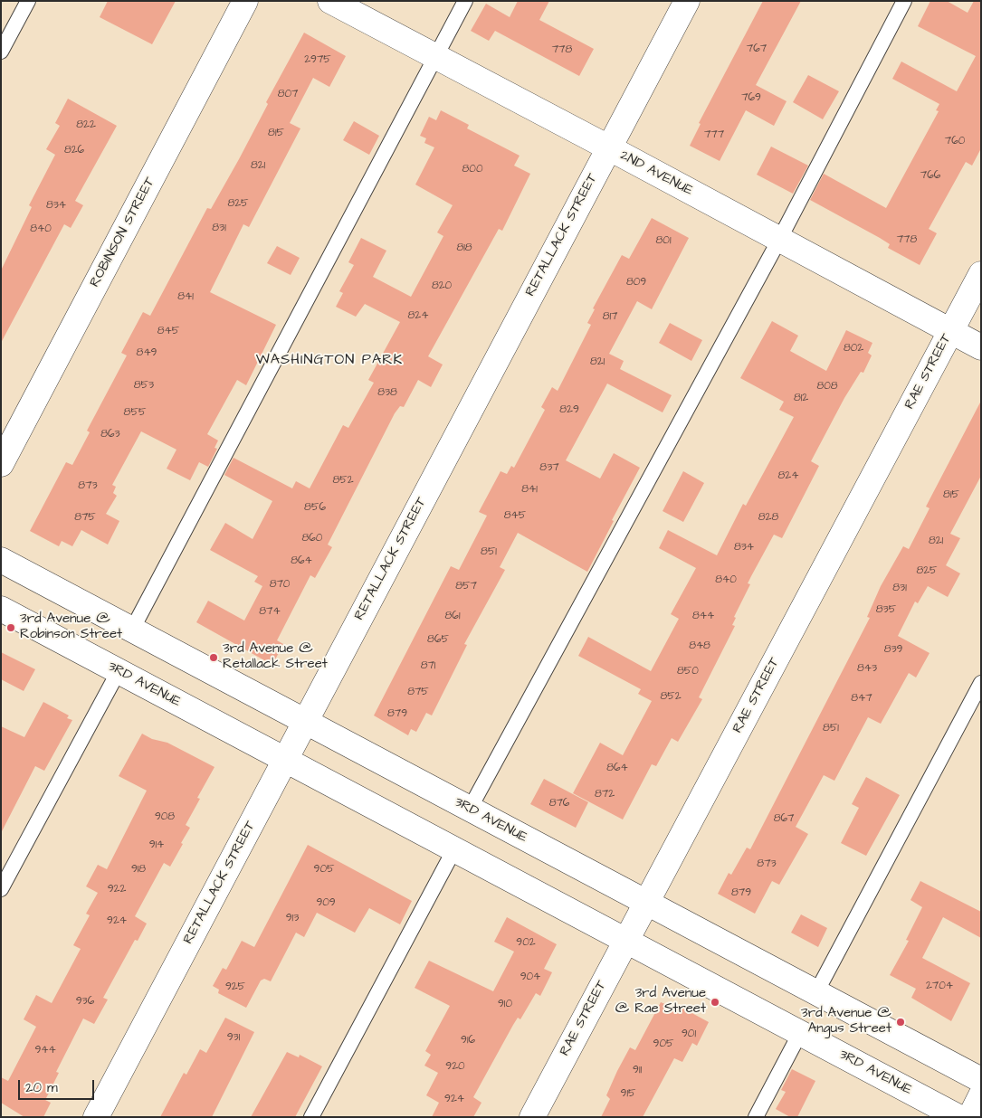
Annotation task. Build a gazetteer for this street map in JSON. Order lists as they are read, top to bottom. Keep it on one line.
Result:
{"streets":{"street":["2ND AVENUE","ROBINSON STREET","RETALLACK STREET","RAE STREET","3RD AVENUE"]},"crossings":[["2ND AVENUE","RETALLACK STREET"],["2ND AVENUE","RAE STREET"],["RETALLACK STREET","3RD AVENUE"],["RAE STREET","3RD AVENUE"]],"districts":["WASHINGTON PARK"],"places":["3rd Avenue @ Robinson Street","3rd Avenue @ Retallack Street","3rd Avenue @ Rae Street","3rd Avenue @ Angus Street"],"house_numbers":["767","778","2975","807","769","822","815","777","760","826","821","800","766","825","834","831","840","778","801","818","809","820","841","824","817","845","802","849","821","853","808","838","812","829","855","863","837","824","852","873","841","815","856","845","875","828","860","821","834","851","864","825","840","870","857","831","835","874","861","844","865","848","839","871","843","850","875","852","847","879","851","864","872","876","908","867","914","873","918","905","922","879","909","913","924","902","904","2704","925","936","910","901","931","916","905","944","920","911","915","924"],"scale_bar":"20 m"}
